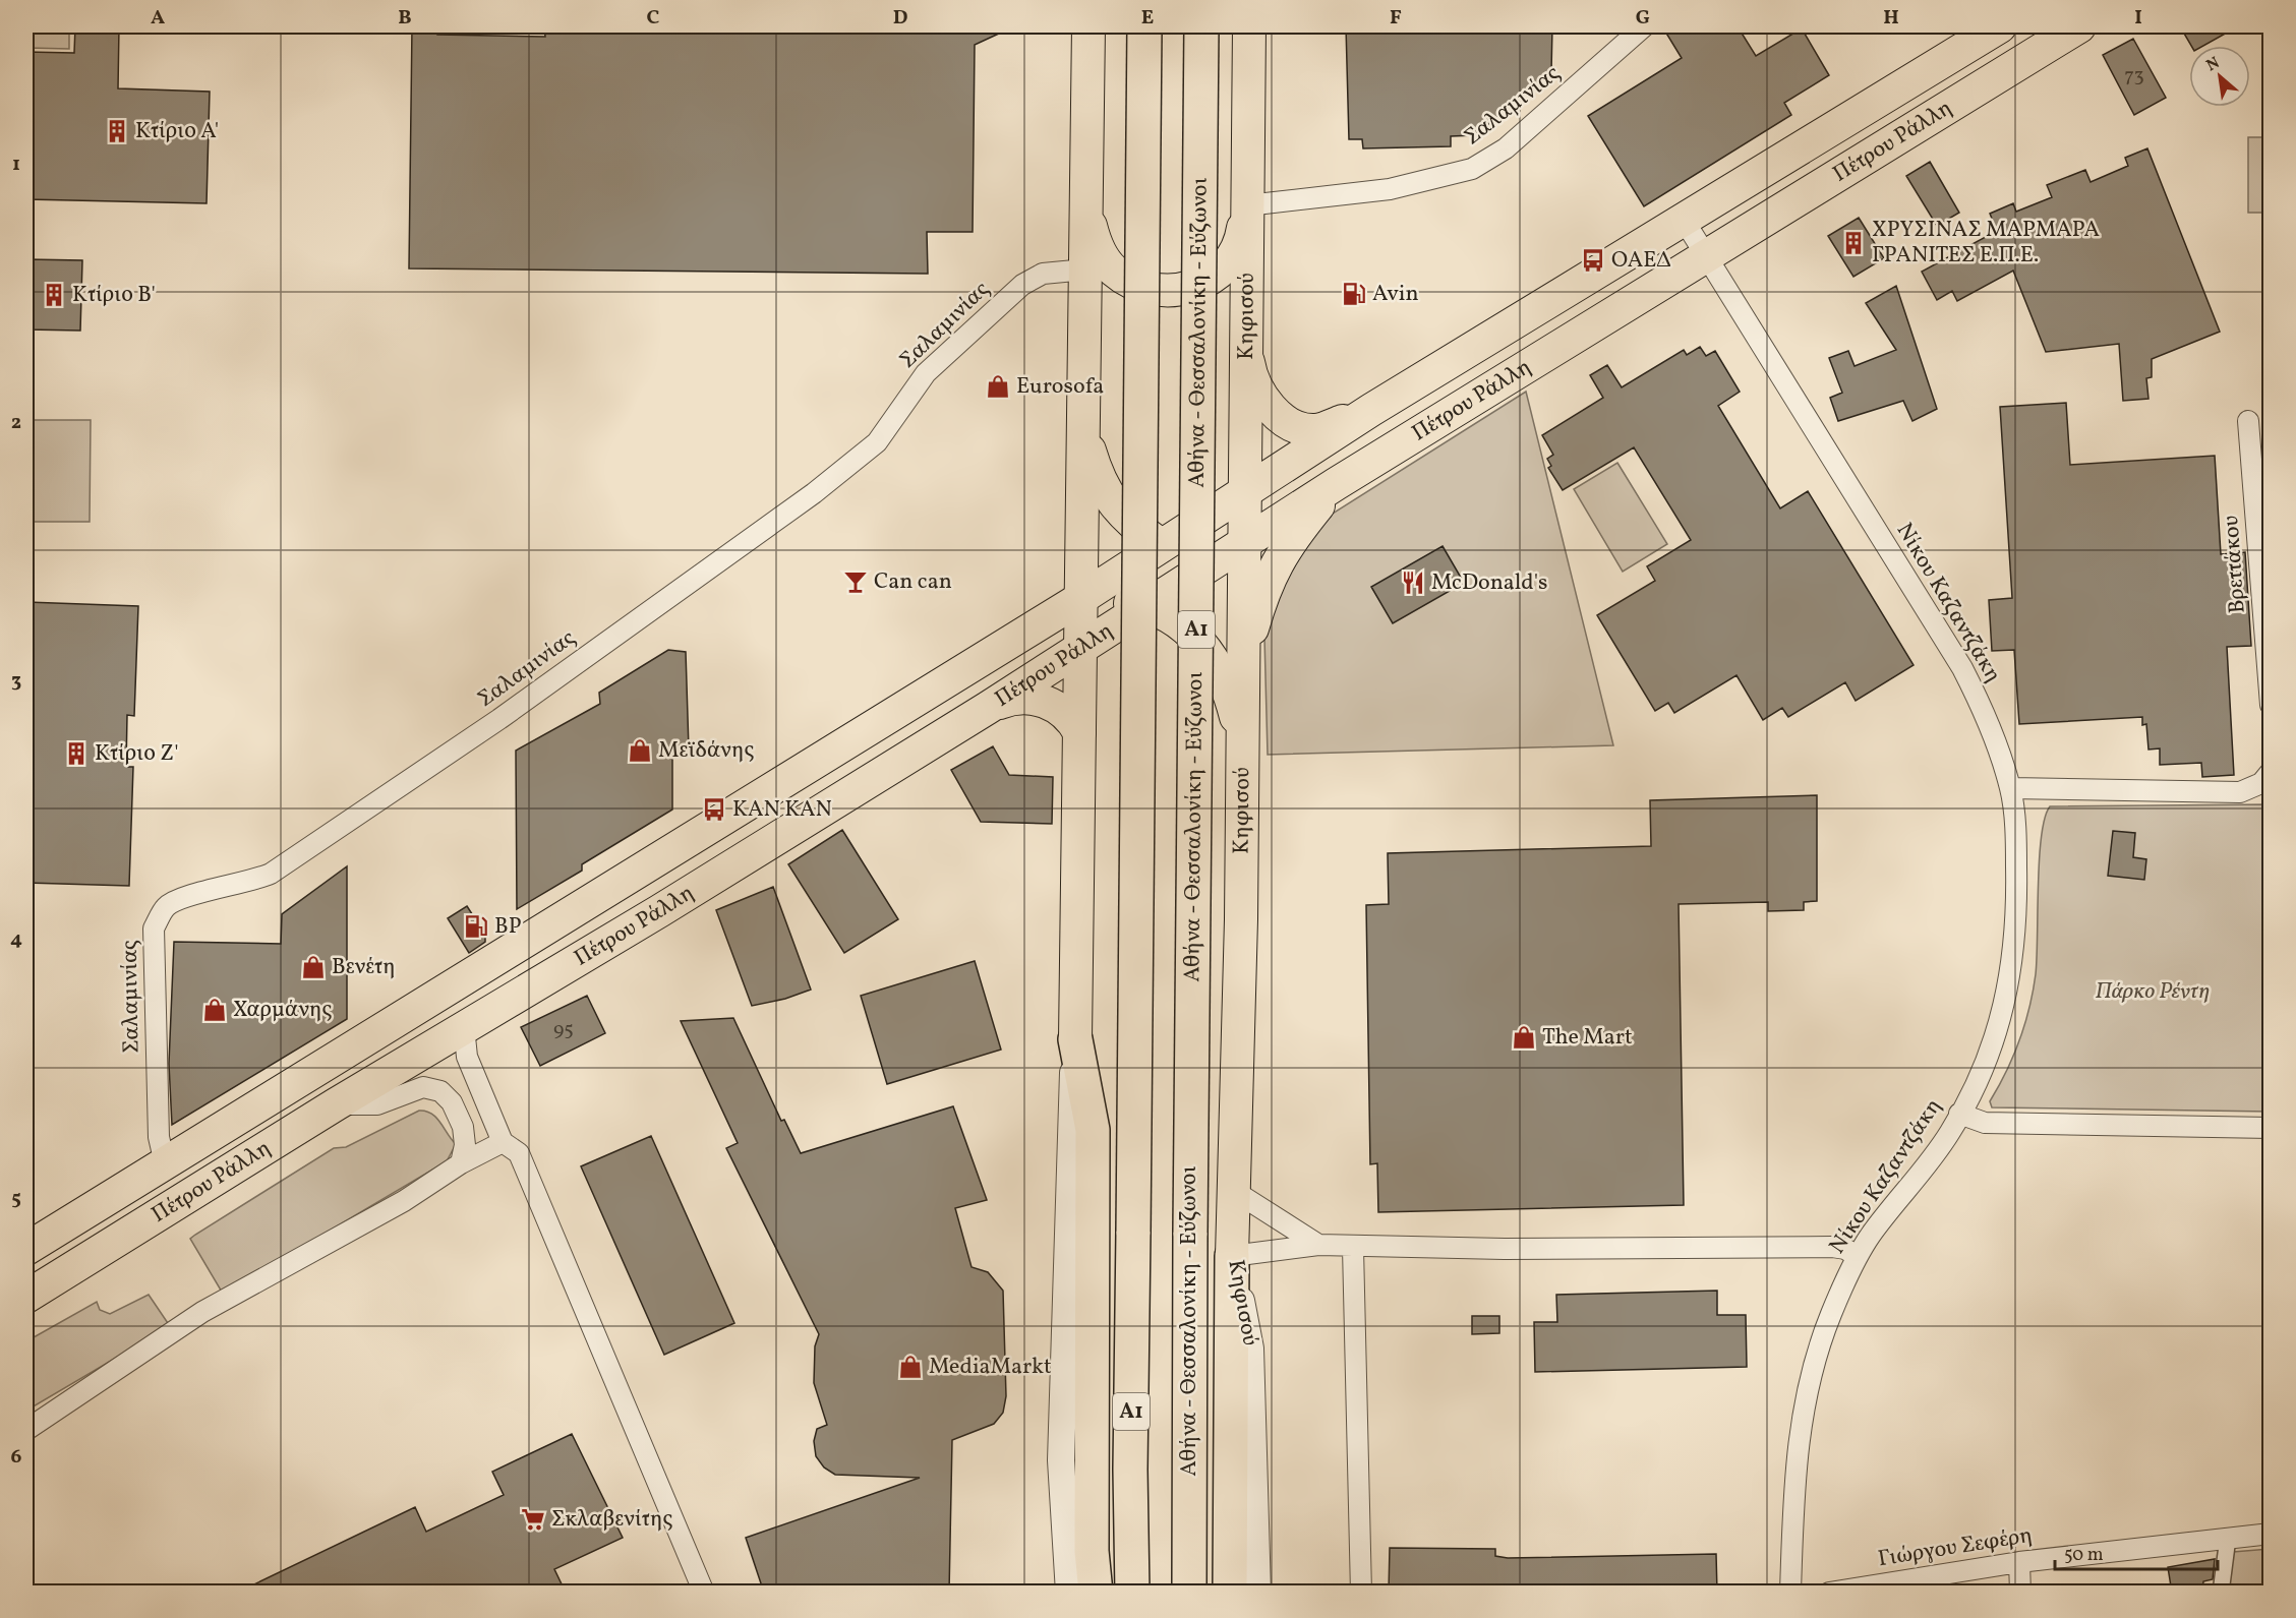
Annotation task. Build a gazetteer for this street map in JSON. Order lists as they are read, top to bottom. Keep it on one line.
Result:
{"streets":{"highway":["Αθήνα - Θεσσαλονίκη - Εύζωνοι","Α1"],"main road":["Πέτρου Ράλλη","Κηφισού"],"street":["Σαλαμινίας","Βρεττάκου","Νίκου Καζαντζάκη","Γιώργου Σεφέρη"]},"crossings":[["Σαλαμινίας","Πέτρου Ράλλη"],["Σαλαμινίας","Κηφισού"],["Πέτρου Ράλλη","Κηφισού"],["Πέτρου Ράλλη","Νίκου Καζαντζάκη"]],"parks":["Πάρκο Ρέντη"],"places":{"building":["Κτίριο Α'","ΧΡΥΣΙΝΑΣ ΜΑΡΜΑΡΑ ΓΡΑΝΙΤΕΣ Ε.Π.Ε.","Κτίριο Β'","Κτίριο Ζ'"],"bus stop":["ΟΑΕΔ","ΚΑΝ ΚΑΝ"],"fuel station":["Avin","BP"],"shop":["Eurosofa","Μεϊδάνης","Βενέτη","Χαρμάνης","The Mart","MediaMarkt"],"bar":["Can can"],"restaurant":["McDonald's"],"supermarket":["Σκλαβενίτης"]},"house_numbers":["73","95"],"scale_bar":"50 m","north":"top left","grid":{"columns":["A","B","C","D","E","F","G","H","I"],"rows":["1","2","3","4","5","6"]}}
